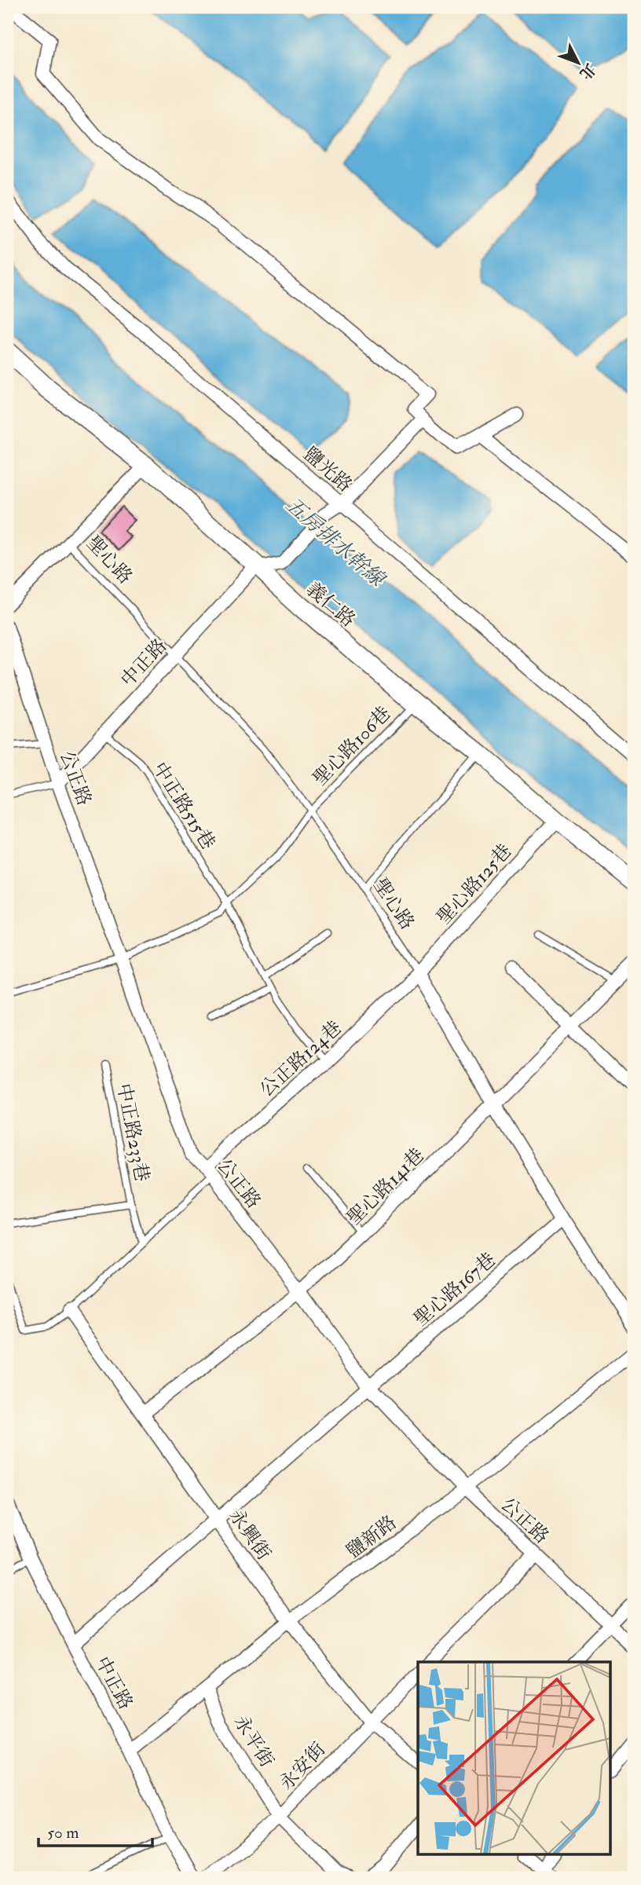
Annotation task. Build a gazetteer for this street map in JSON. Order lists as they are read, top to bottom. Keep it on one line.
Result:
{"streets":{"street":["鹽光路","聖心路","義仁路","中正路","公正路","聖心路125巷","公正路124巷","聖心路141巷","聖心路167巷","永興街","鹽新路","永平街","永安街"],"lane":["聖心路106巷","中正路515巷","中正路233巷"]},"crossings":[["聖心路","中正路"],["聖心路","聖心路106巷"],["聖心路","聖心路125巷"],["聖心路","公正路124巷"],["聖心路","聖心路141巷"],["聖心路","聖心路167巷"],["義仁路","中正路"],["義仁路","聖心路106巷"],["義仁路","聖心路125巷"],["中正路","公正路"],["中正路","中正路515巷"],["中正路","聖心路167巷"],["中正路","鹽新路"],["聖心路106巷","公正路"],["聖心路106巷","中正路515巷"],["公正路","公正路124巷"],["公正路","聖心路141巷"],["公正路","聖心路167巷"],["公正路","鹽新路"],["中正路515巷","公正路124巷"],["聖心路125巷","公正路124巷"],["聖心路141巷","永興街"],["聖心路167巷","永興街"],["永興街","鹽新路"],["永興街","永安街"],["鹽新路","永平街"],["永平街","永安街"]],"water":["五房排水幹線"],"scale_bar":"50 m","north":"bottom right"}
